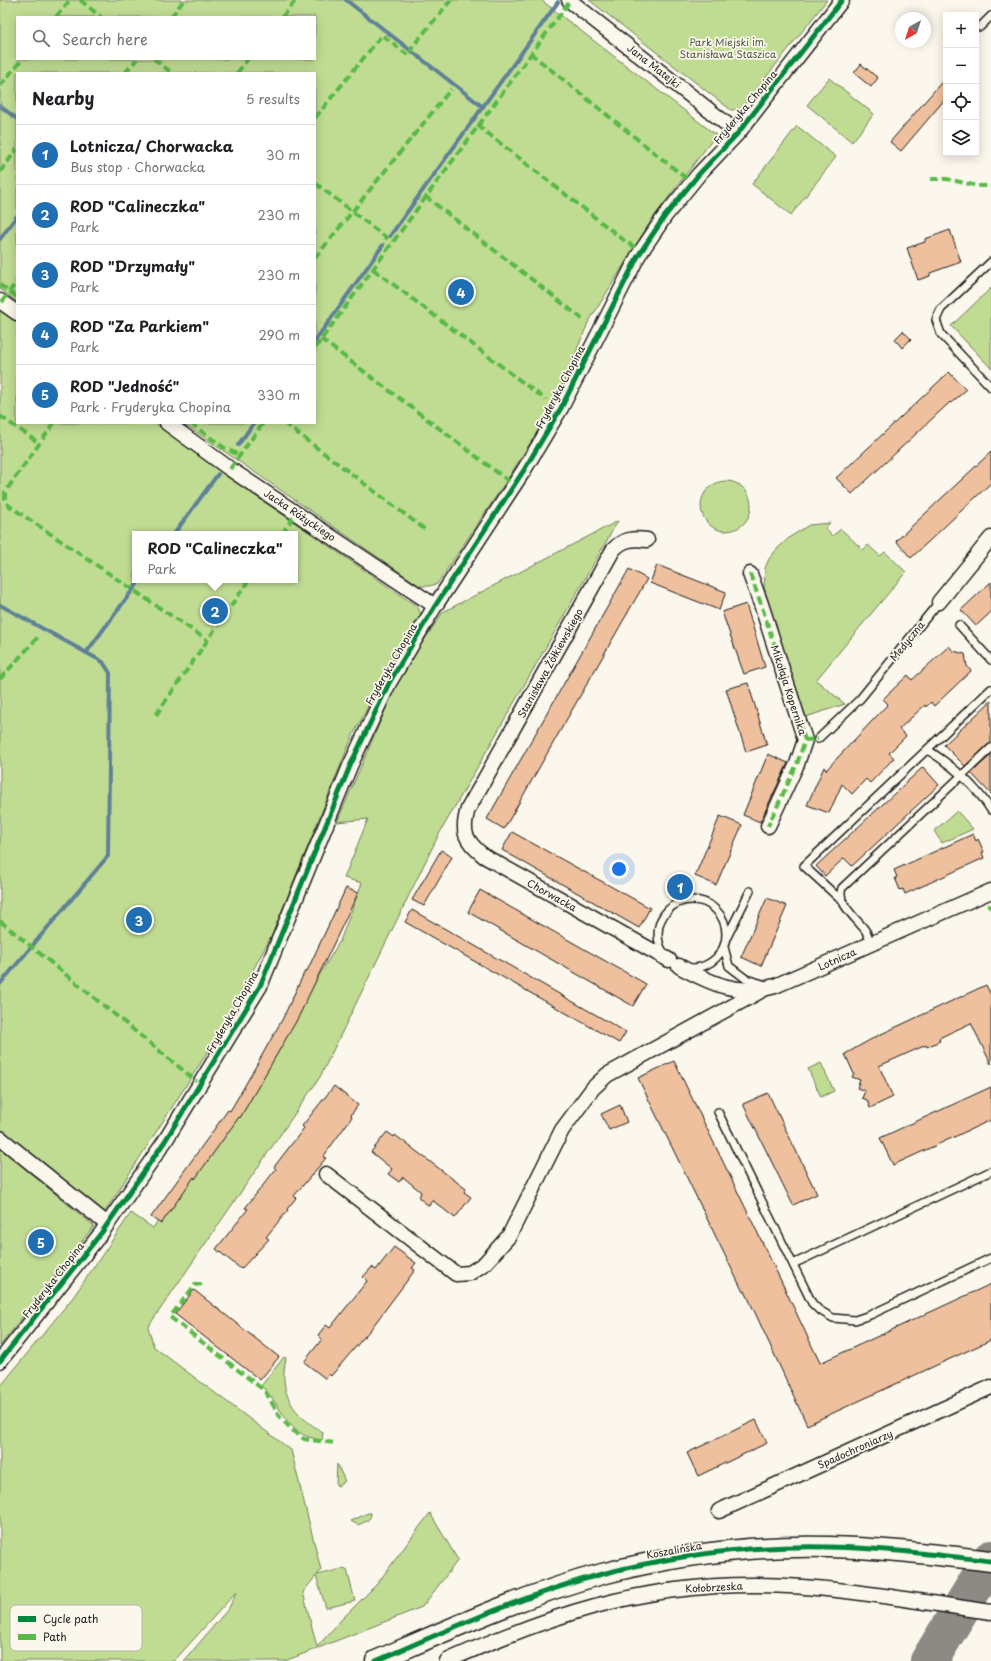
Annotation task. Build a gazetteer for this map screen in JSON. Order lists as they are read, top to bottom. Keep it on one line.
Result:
{"streets":{"street":["Jana Matejki","Fryderyka Chopina","Jacka Różyckiego","Medyczna","Stanisława Żółkiewskiego","Mikołaja Kopernika","Chorwacka","Lotnicza","Spadochroniarzy","Koszalińska","Kołobrzeska"]},"crossings":[["Jana Matejki","Fryderyka Chopina"],["Fryderyka Chopina","Jacka Różyckiego"],["Stanisława Żółkiewskiego","Chorwacka"],["Chorwacka","Lotnicza"]],"parks":["Park Miejski im. Stanisława Staszica"],"legend":["Cycle path","Path"],"north":"bottom left","page":{"map_buttons":["+","−"],"search":"Search here","heading":["Nearby","5 results"],"list":[{"mark":"1","name":"Lotnicza/ Chorwacka","note":"Bus stop · Chorwacka","value":"30 m"},{"mark":"2","name":"ROD \"Calineczka\"","note":"Park","value":"230 m"},{"mark":"3","name":"ROD \"Drzymały\"","note":"Park","value":"230 m"},{"mark":"4","name":"ROD \"Za Parkiem\"","note":"Park","value":"290 m"},{"mark":"5","name":"ROD \"Jedność\"","note":"Park · Fryderyka Chopina","value":"330 m"}],"pins":["4","2","1","3","5"],"popup":["ROD \"Calineczka\"","Park"]}}
